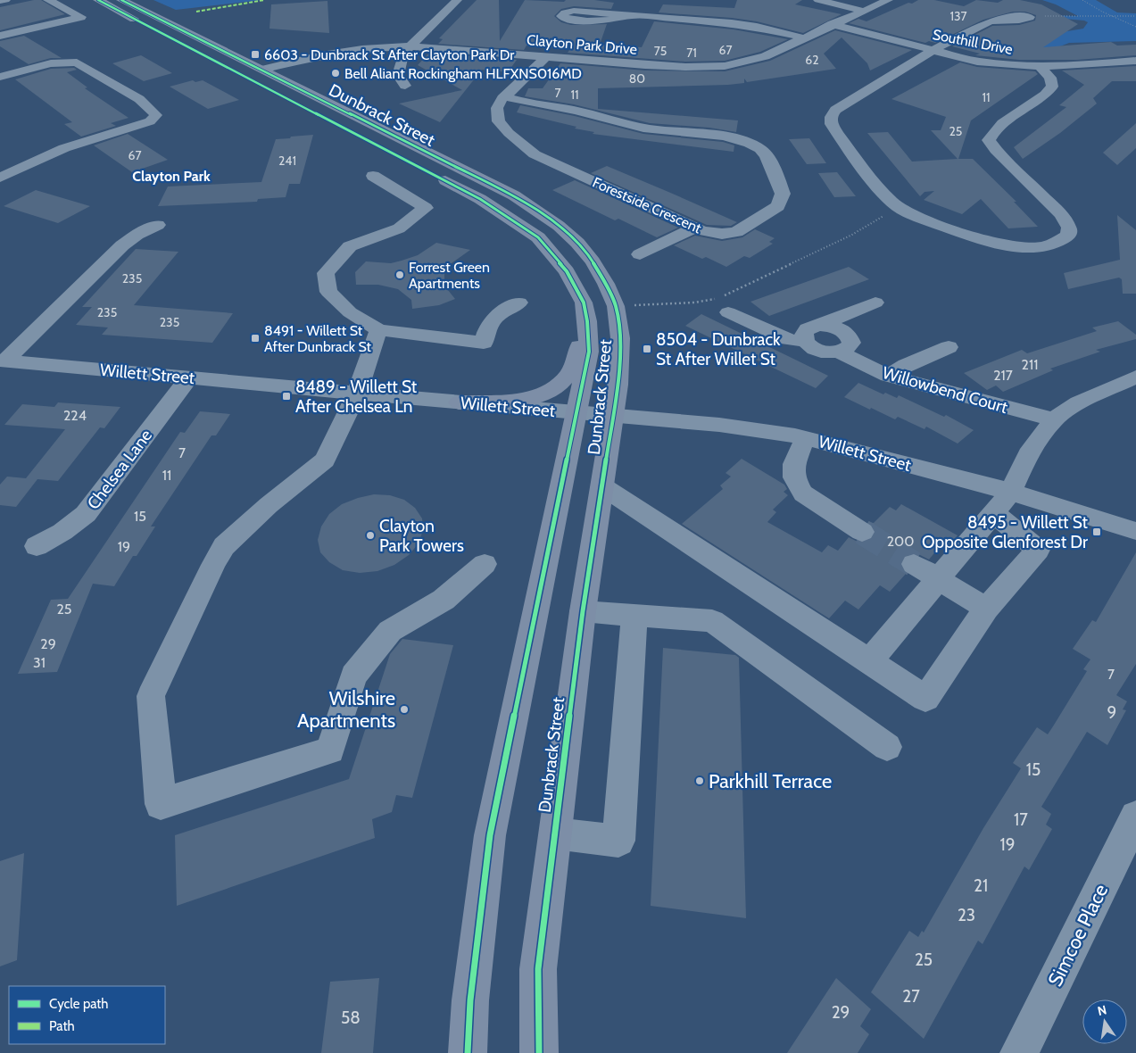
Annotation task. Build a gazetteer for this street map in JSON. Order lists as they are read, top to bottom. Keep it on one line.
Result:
{"streets":{"main road":["Dunbrack Street"],"street":["Southill Drive","Clayton Park Drive","Forestside Crescent","Willett Street","Willowbend Court","Chelsea Lane","Simcoe Place"]},"crossings":[["Southill Drive","Clayton Park Drive"],["Clayton Park Drive","Dunbrack Street"],["Dunbrack Street","Willett Street"],["Willett Street","Chelsea Lane"]],"districts":["Clayton Park"],"places":{"transit":["6603 - Dunbrack St After Clayton Park Dr","8491 - Willett St After Dunbrack St","8504 - Dunbrack St After Willet St","8489 - Willett St After Chelsea Ln","8495 - Willett St Opposite Glenforest Dr"],"other":["Bell Aliant Rockingham HLFXNS016MD","Forrest Green Apartments","Clayton Park Towers","Wilshire Apartments","Parkhill Terrace"]},"house_numbers":["137","67","75","71","62","80","7","11","11","25","67","241","235","235","235","211","217","224","7","11","15","200","19","25","29","31","7","9","15","17","19","21","23","25","27","29","58"],"legend":["Cycle path","Path"],"north":"top"}
